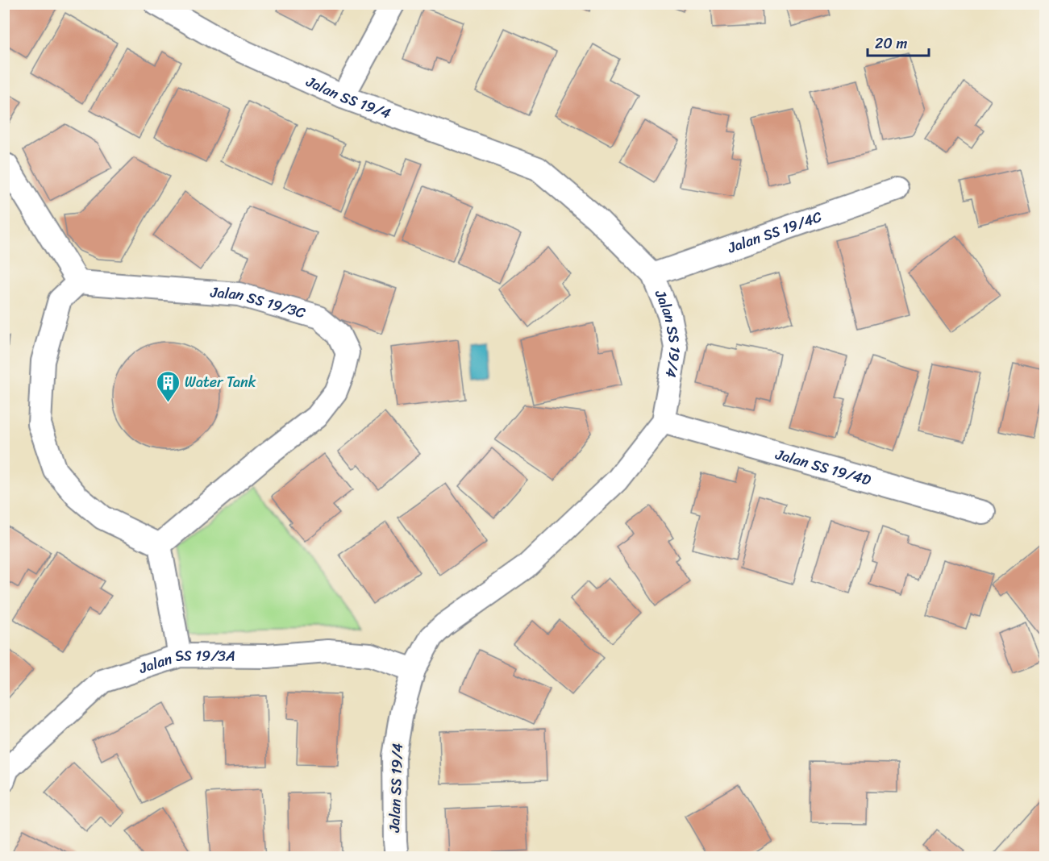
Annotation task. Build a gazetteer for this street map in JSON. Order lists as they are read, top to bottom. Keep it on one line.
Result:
{"streets":{"street":["Jalan SS 19/4","Jalan SS 19/4C","Jalan SS 19/3C","Jalan SS 19/4D","Jalan SS 19/3A"]},"crossings":[["Jalan SS 19/4","Jalan SS 19/4C"],["Jalan SS 19/4","Jalan SS 19/4D"],["Jalan SS 19/4","Jalan SS 19/3A"]],"places":{"building":["Water Tank"]},"scale_bar":"20 m"}
